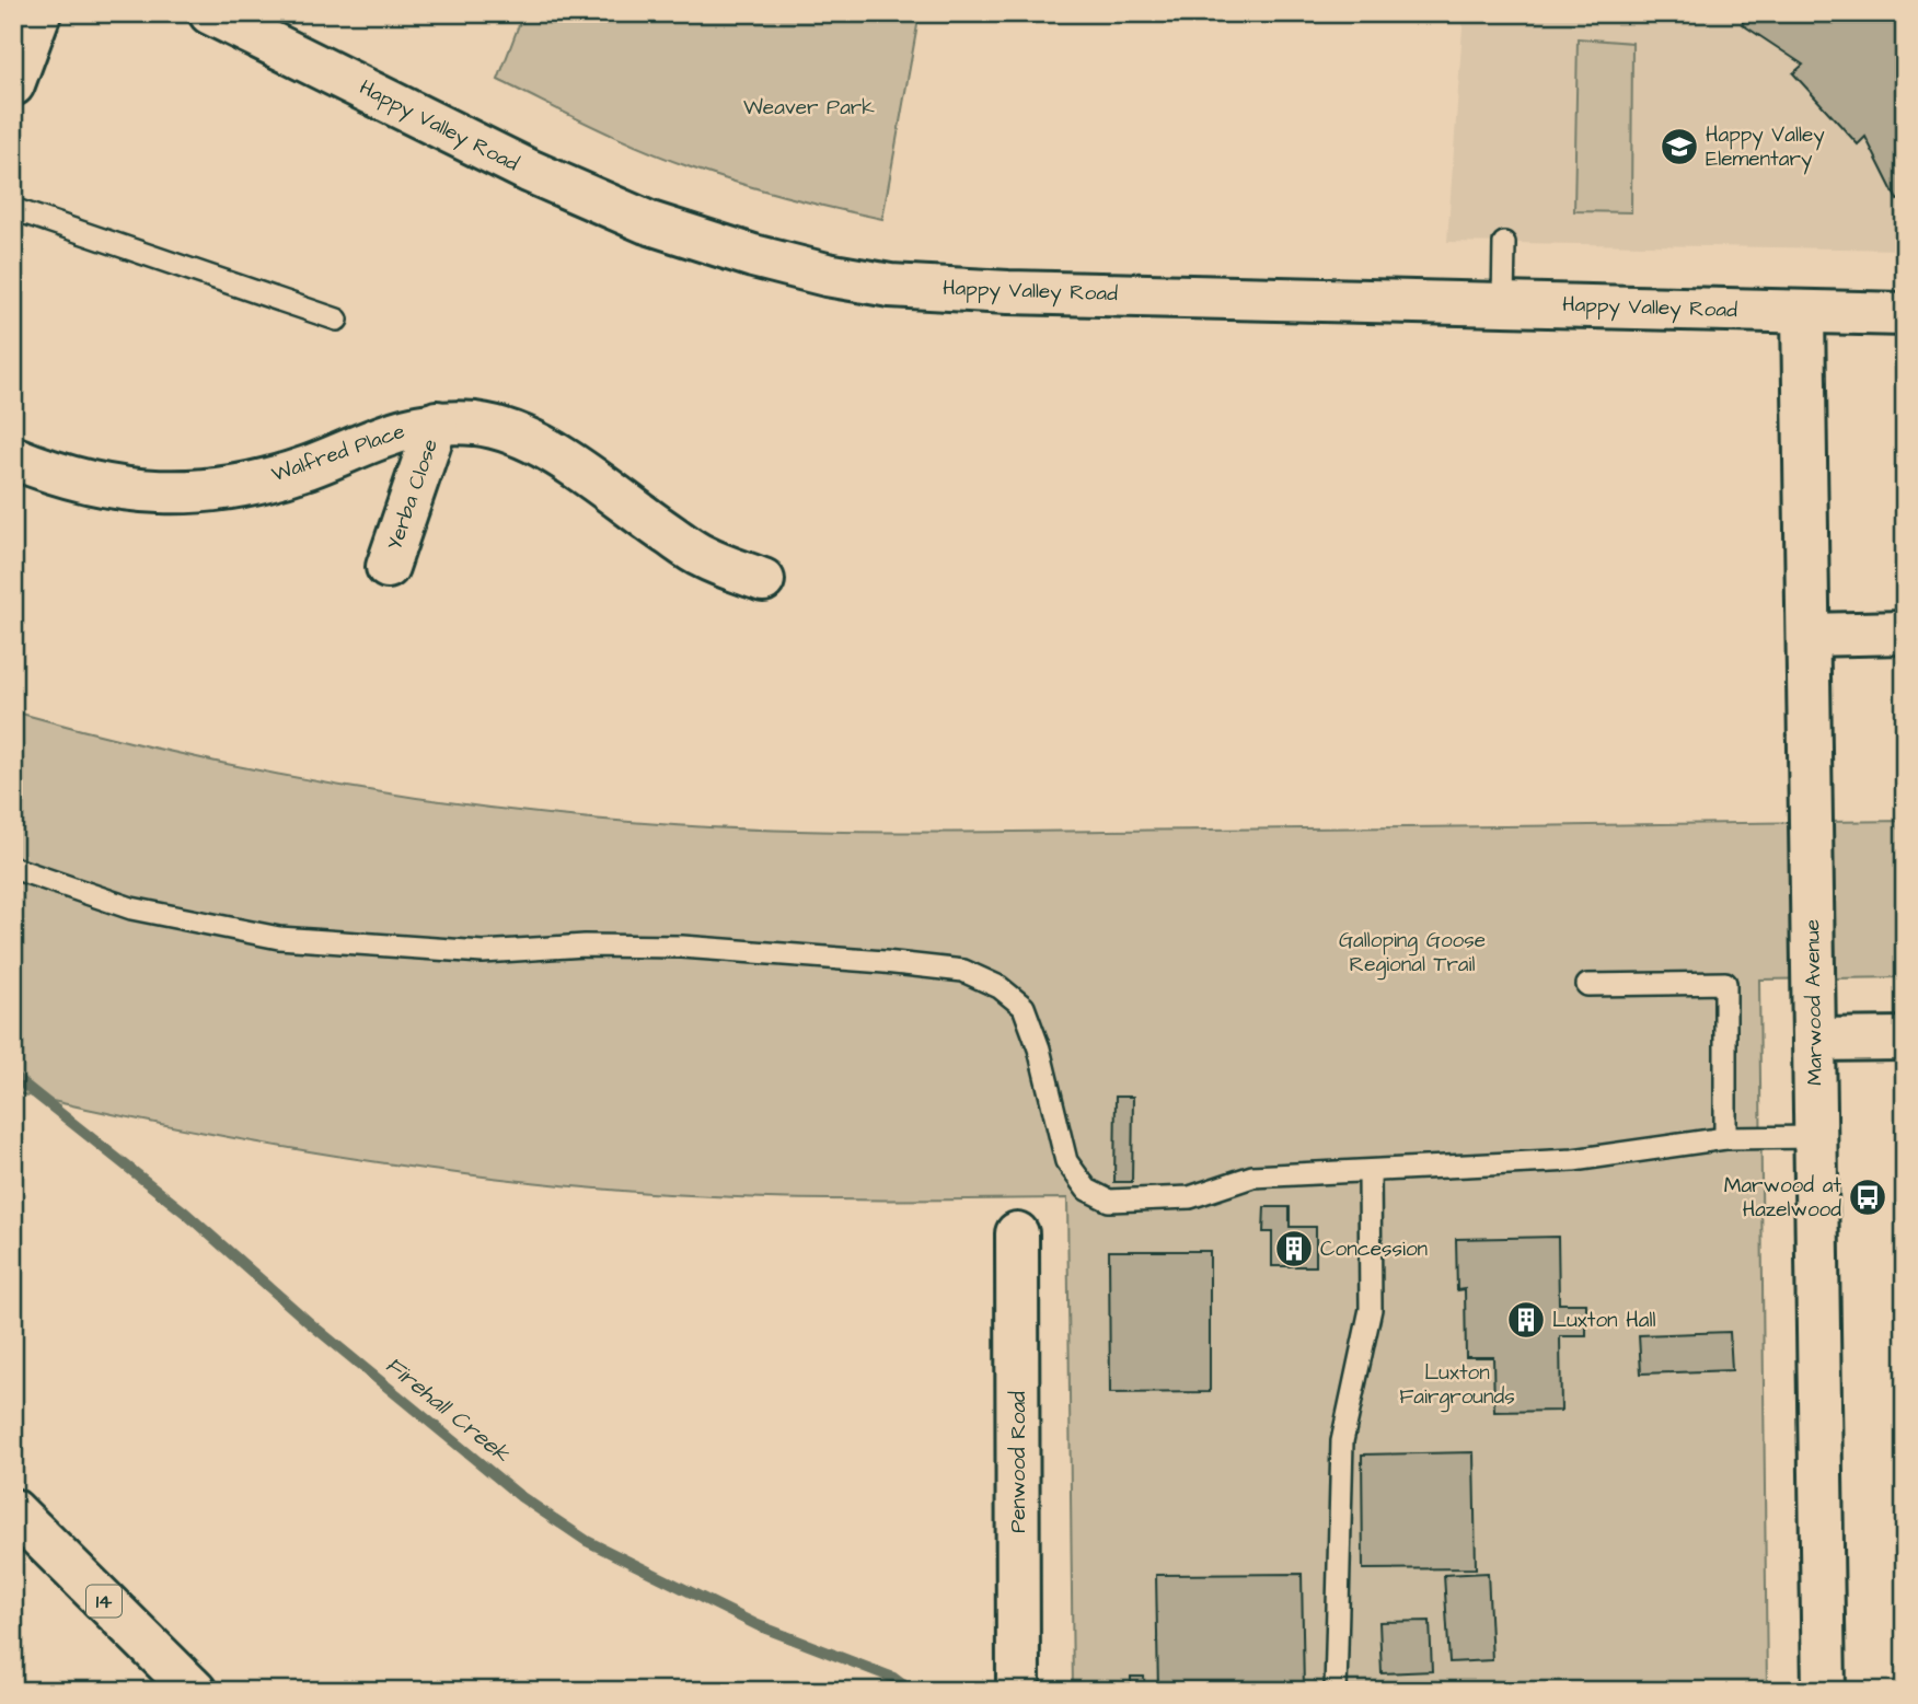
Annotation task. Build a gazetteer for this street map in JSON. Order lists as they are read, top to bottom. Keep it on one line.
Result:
{"streets":{"street":["Happy Valley Road","Walfred Place","Yerba Close","Marwood Avenue","Penwood Road","14"]},"crossings":[["Happy Valley Road","Marwood Avenue"],["Walfred Place","Yerba Close"]],"water":["Firehall Creek"],"parks":["Weaver Park","Galloping Goose Regional Trail","Luxton Fairgrounds"],"places":{"school or university":["Happy Valley Elementary"],"bus stop":["Marwood at Hazelwood"],"building":["Concession","Luxton Hall"]}}
